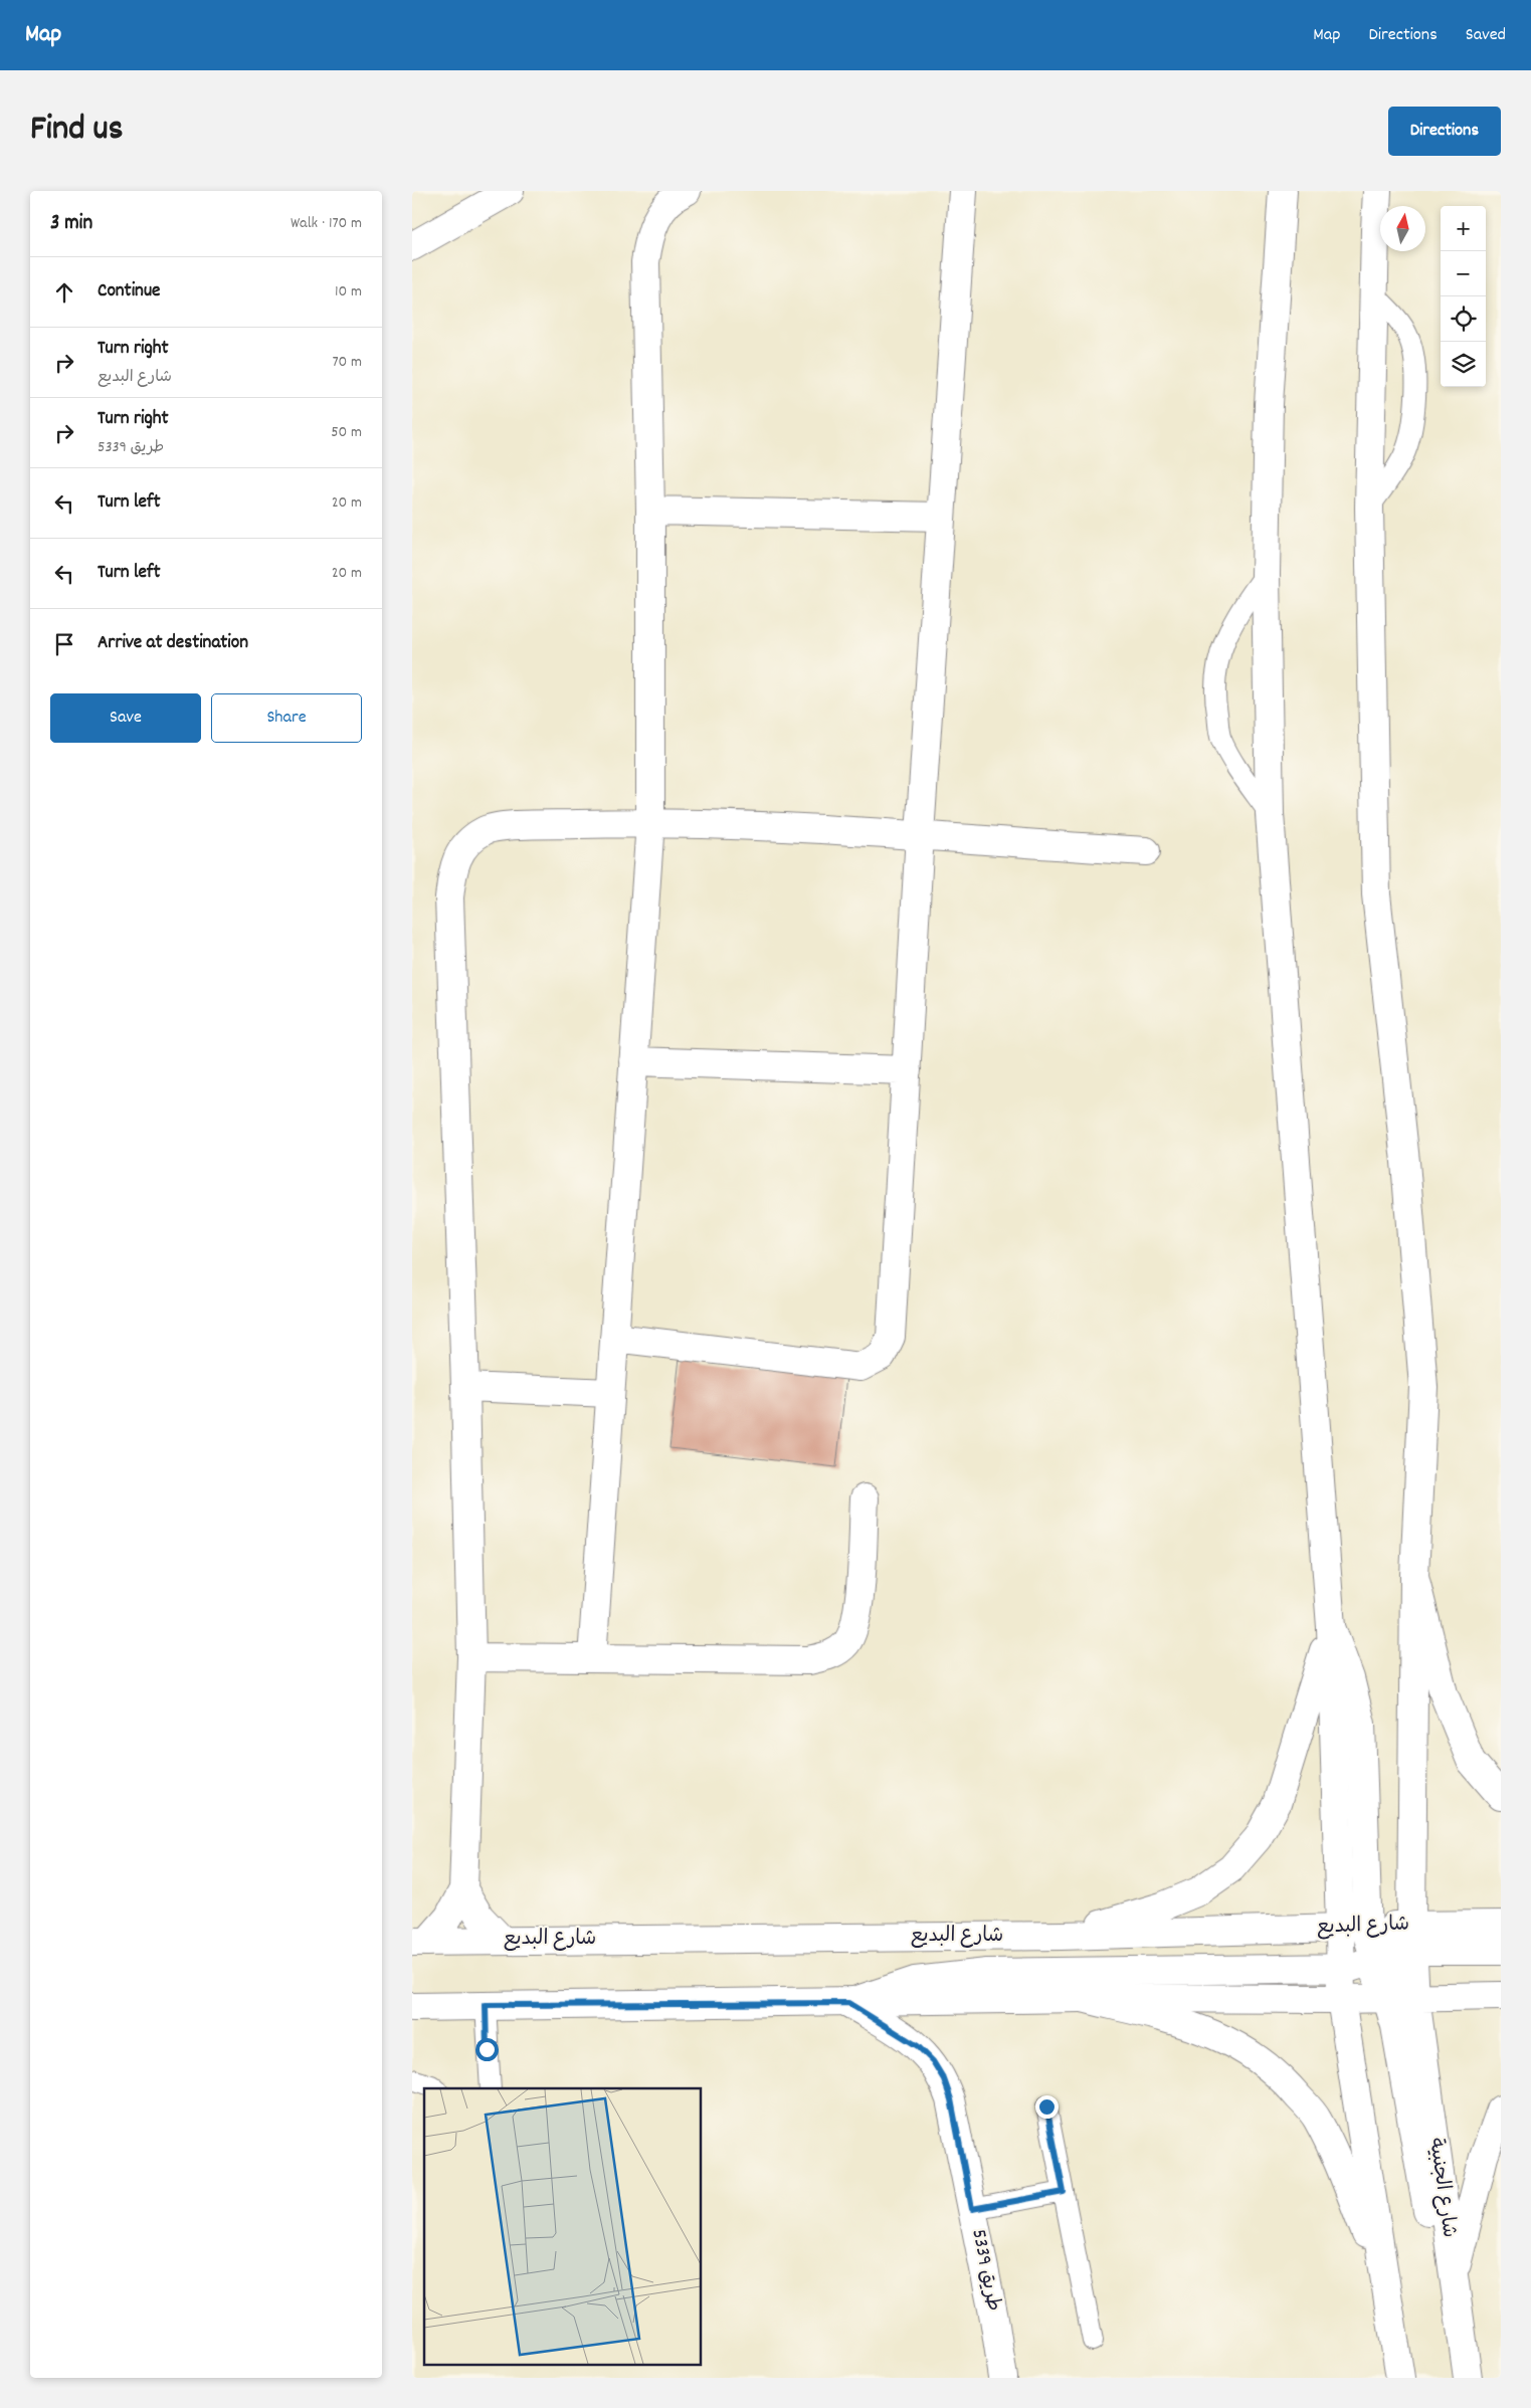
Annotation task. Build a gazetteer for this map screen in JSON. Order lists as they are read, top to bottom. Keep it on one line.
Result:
{"streets":{"street":["شارع البديع","شارع الجنبية","طريق 5339"]},"crossings":[["شارع البديع","شارع الجنبية"]],"north":"top","page":{"header":"Map","nav":["Map","Directions","Saved"],"title":"Find us","buttons":["Directions",["Save","Share"]],"heading":["3 min","Walk · 170 m"],"map_buttons":["+","−"],"list":[["Continue","10 m"],["Turn right","شارع البديع","70 m"],["Turn right","طريق 5339","50 m"],["Turn left","20 m"],["Turn left","20 m"],"Arrive at destination"]}}
